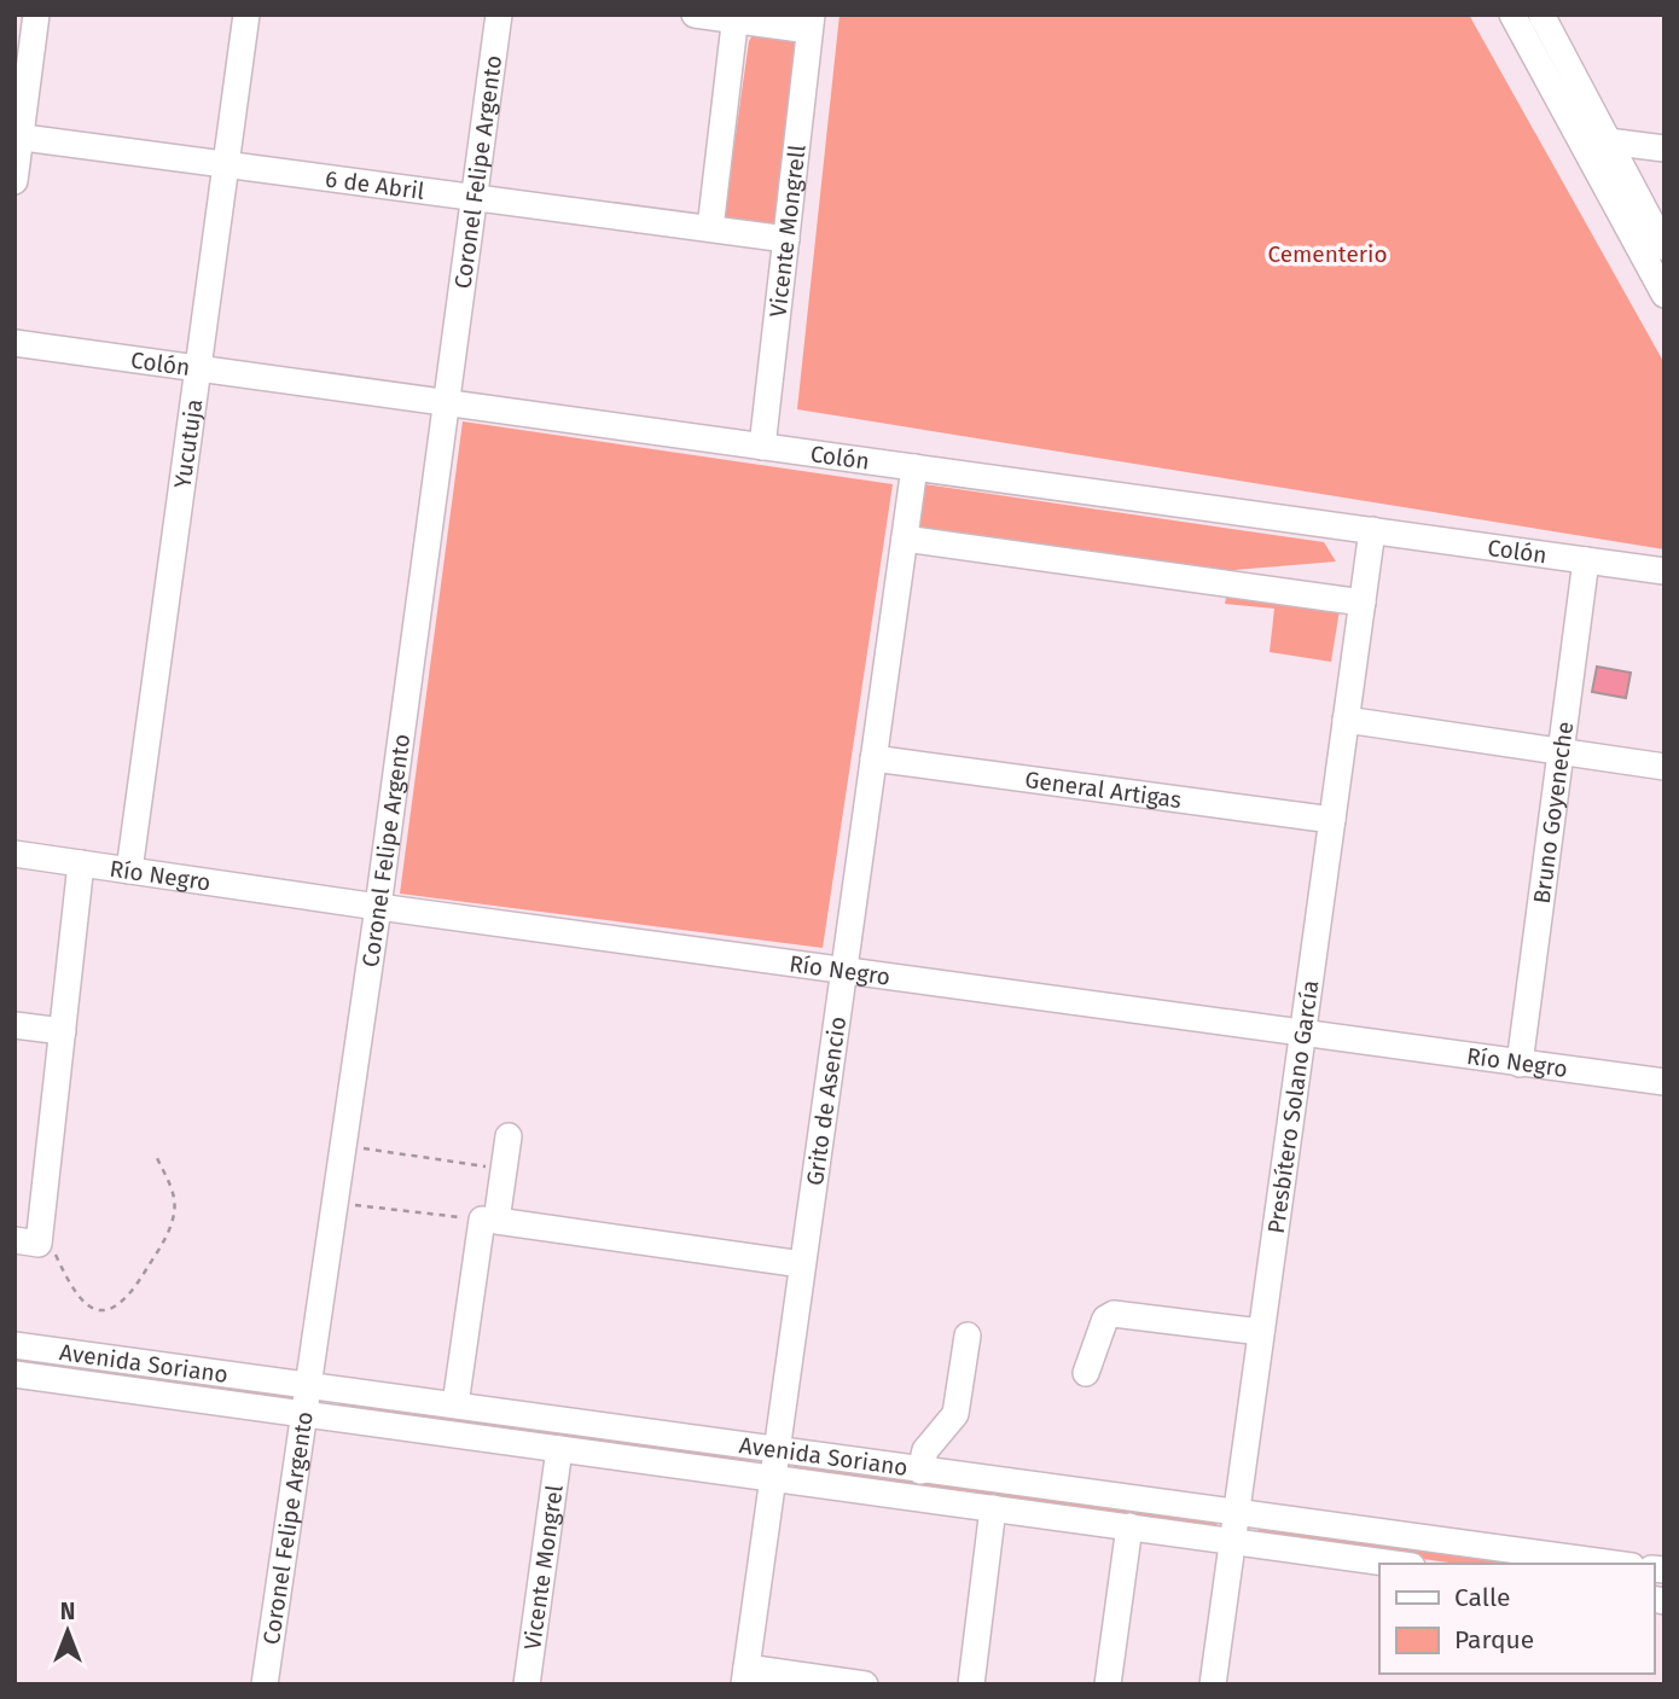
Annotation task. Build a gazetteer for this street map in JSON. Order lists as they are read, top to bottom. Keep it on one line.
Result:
{"streets":{"street":["Coronel Felipe Argento","6 de Abril","Vicente Mongrell","Colón","Yucutuja","General Artigas","Bruno Goyeneche","Río Negro","Grito de Asencio","Presbítero Solano García","Avenida Soriano","Vicente Mongrel"]},"crossings":[["Coronel Felipe Argento","6 de Abril"],["Coronel Felipe Argento","Colón"],["Coronel Felipe Argento","Río Negro"],["Coronel Felipe Argento","Avenida Soriano"],["6 de Abril","Vicente Mongrell"],["6 de Abril","Yucutuja"],["Vicente Mongrell","Colón"],["Colón","Yucutuja"],["Colón","Bruno Goyeneche"],["Colón","Grito de Asencio"],["Colón","Presbítero Solano García"],["Yucutuja","Río Negro"],["General Artigas","Grito de Asencio"],["General Artigas","Presbítero Solano García"],["Bruno Goyeneche","Río Negro"],["Río Negro","Grito de Asencio"],["Río Negro","Presbítero Solano García"],["Grito de Asencio","Avenida Soriano"],["Presbítero Solano García","Avenida Soriano"],["Avenida Soriano","Vicente Mongrel"]],"parks":["Cementerio"],"legend":["Calle","Parque"],"north":"top"}
